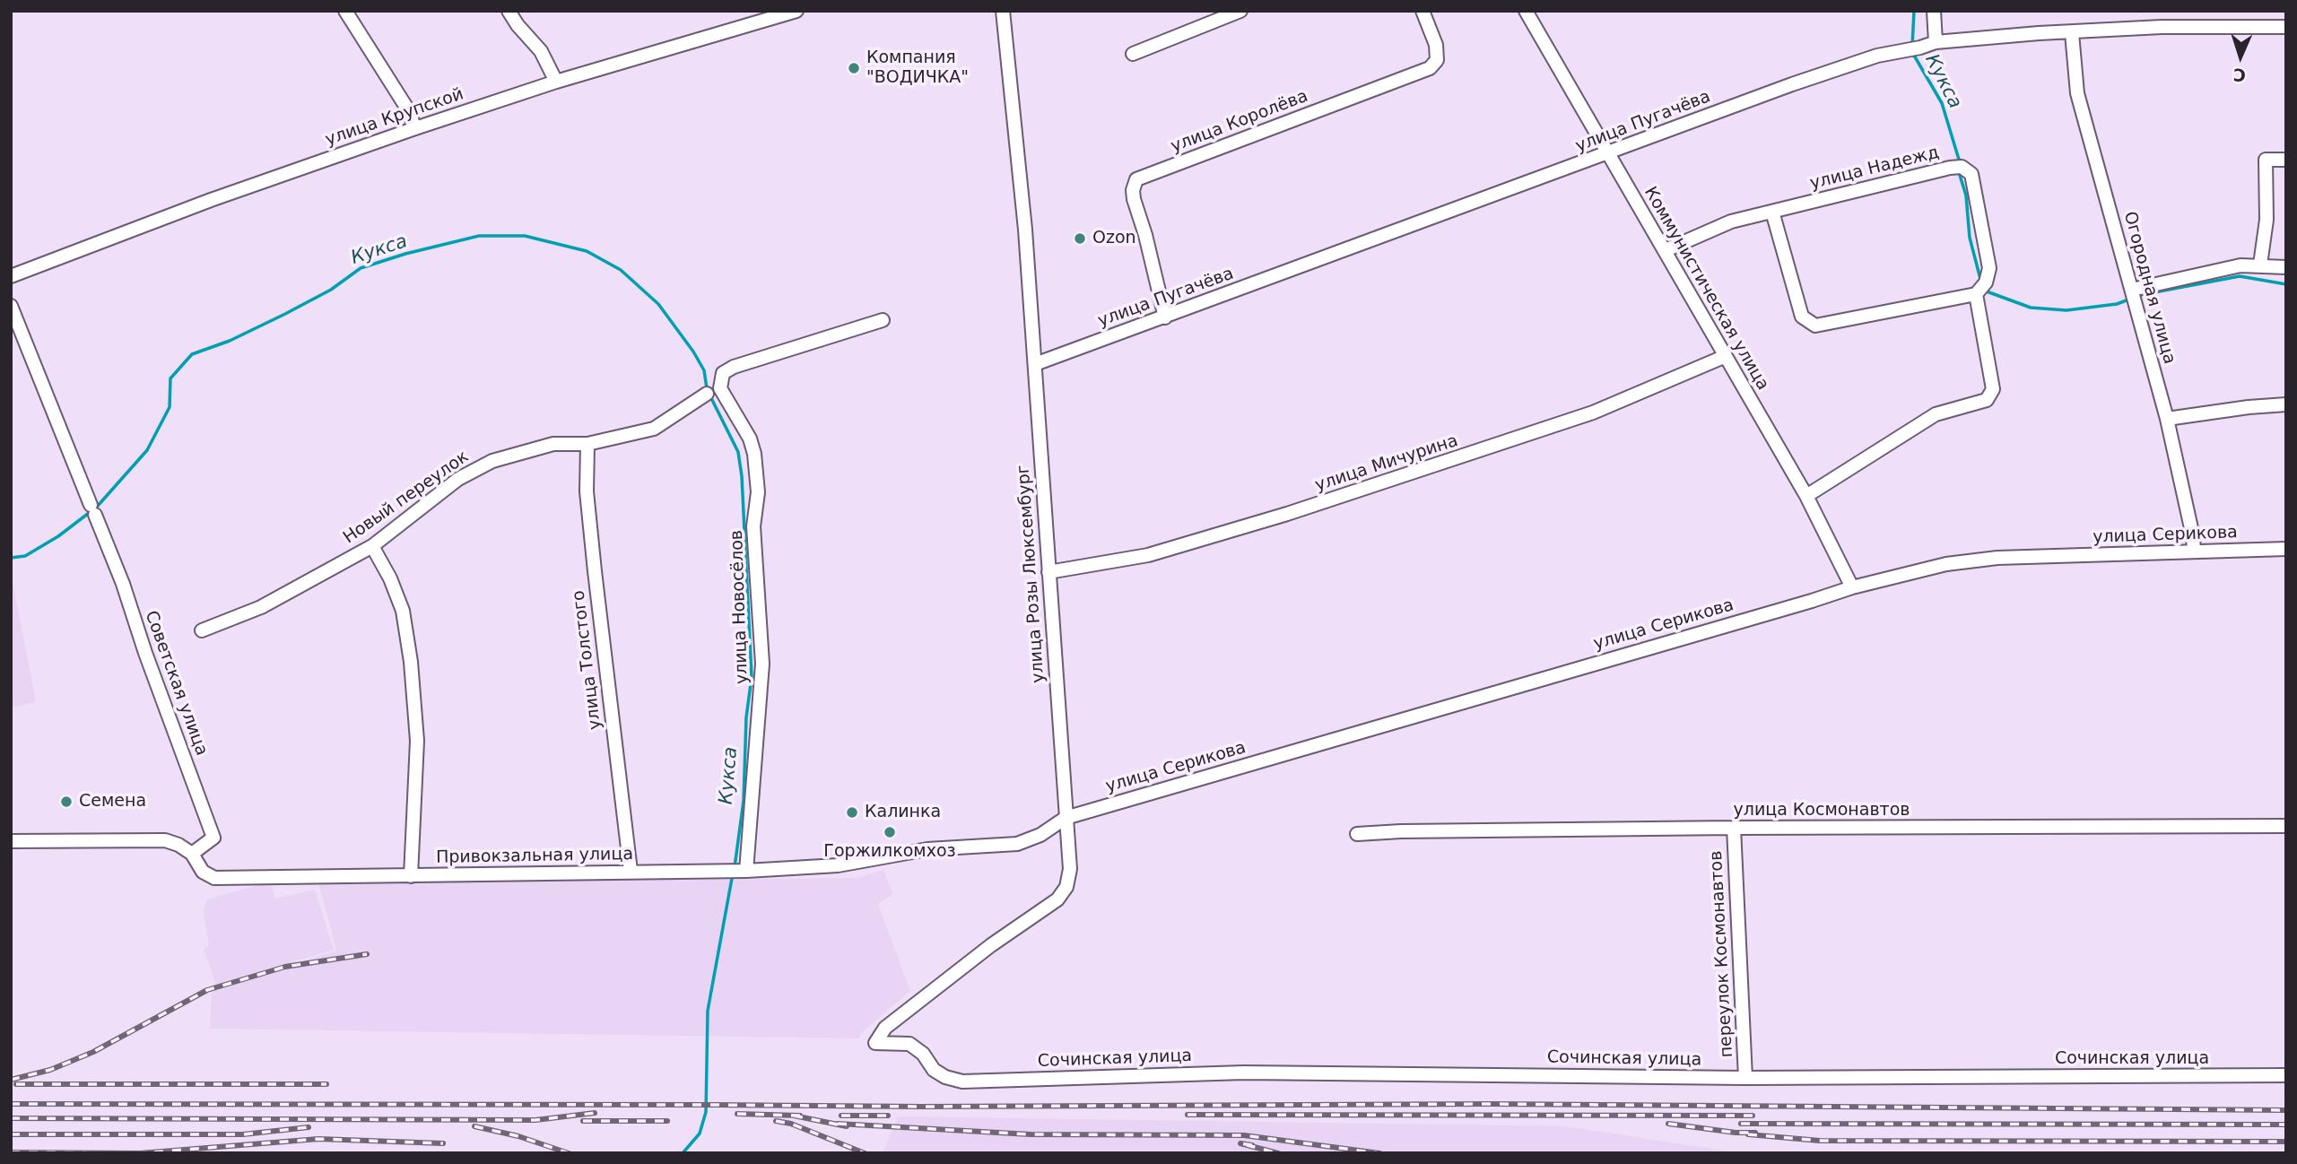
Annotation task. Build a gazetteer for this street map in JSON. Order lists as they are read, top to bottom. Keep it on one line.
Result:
{"streets":{"street":["улица Крупской","улица Королёва","улица Пугачёва","улица Надежд","Огородная улица","Коммунистическая улица","улица Мичурина","Новый переулок","улица Серикова","улица Розы Люксембург","улица Новосёлов","улица Толстого","Советская улица","улица Космонавтов","Привокзальная улица","переулок Космонавтов","Сочинская улица"]},"crossings":[["улица Королёва","улица Пугачёва"],["улица Пугачёва","Огородная улица"],["улица Пугачёва","Коммунистическая улица"],["улица Пугачёва","улица Розы Люксембург"],["улица Надежд","Коммунистическая улица"],["Огородная улица","улица Серикова"],["Коммунистическая улица","улица Мичурина"],["Коммунистическая улица","улица Серикова"],["улица Мичурина","улица Розы Люксембург"],["Новый переулок","улица Толстого"],["улица Серикова","улица Розы Люксембург"],["улица Серикова","Привокзальная улица"],["улица Розы Люксембург","Привокзальная улица"],["улица Розы Люксембург","Сочинская улица"],["улица Новосёлов","Привокзальная улица"],["улица Толстого","Привокзальная улица"],["Советская улица","Привокзальная улица"],["улица Космонавтов","переулок Космонавтов"],["переулок Космонавтов","Сочинская улица"]],"water":["Кукса"],"places":["Компания \"ВОДИЧКА\"","Ozon","Семена","Калинка","Горжилкомхоз"],"north":"bottom"}
